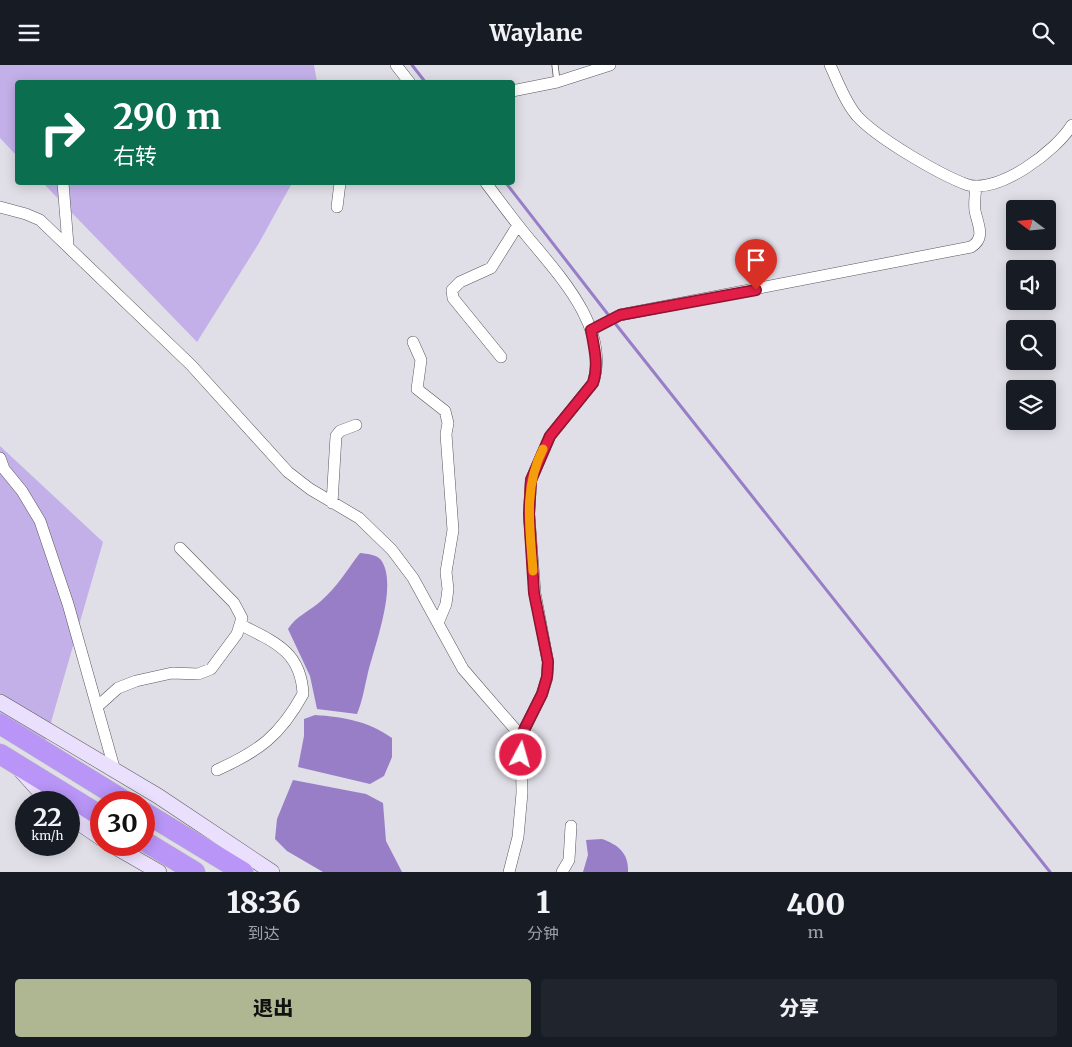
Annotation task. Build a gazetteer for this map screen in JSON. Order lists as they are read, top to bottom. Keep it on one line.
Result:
{"north":"left","page":{"header":"Waylane","turn":["290 m","右转"],"speed":"22 km/h","limit":"30","eta":["18:36","到达","1","分钟","400","m"],"buttons":["退出","分享"]}}
